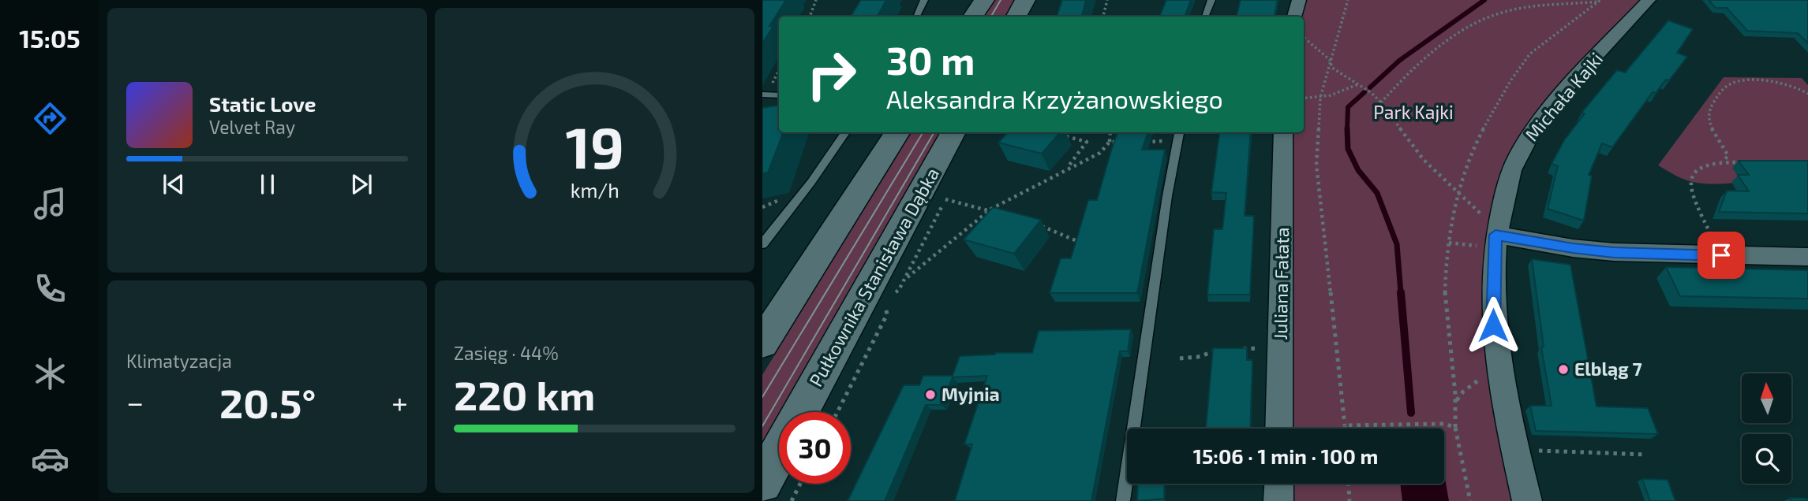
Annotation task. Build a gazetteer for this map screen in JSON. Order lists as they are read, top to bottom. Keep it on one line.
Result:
{"streets":{"street":["Michała Kajki","Pułkownika Stanisława Dąbka","Juliana Fałata"]},"parks":["Park Kajki"],"places":["Elbląg 7","Myjnia"],"north":"top","page":{"tabs":"15:05","turn":["30 m","Aleksandra Krzyżanowskiego"],"song":["Static Love","Velvet Ray"],"tile":["Klimatyzacja",["Zasięg · 44%","220 km"]],"heat":["−","20.5°","+"],"limit":"30","trip":"15:06 · 1 min · 100 m","gauge":["19","km/h"]}}
